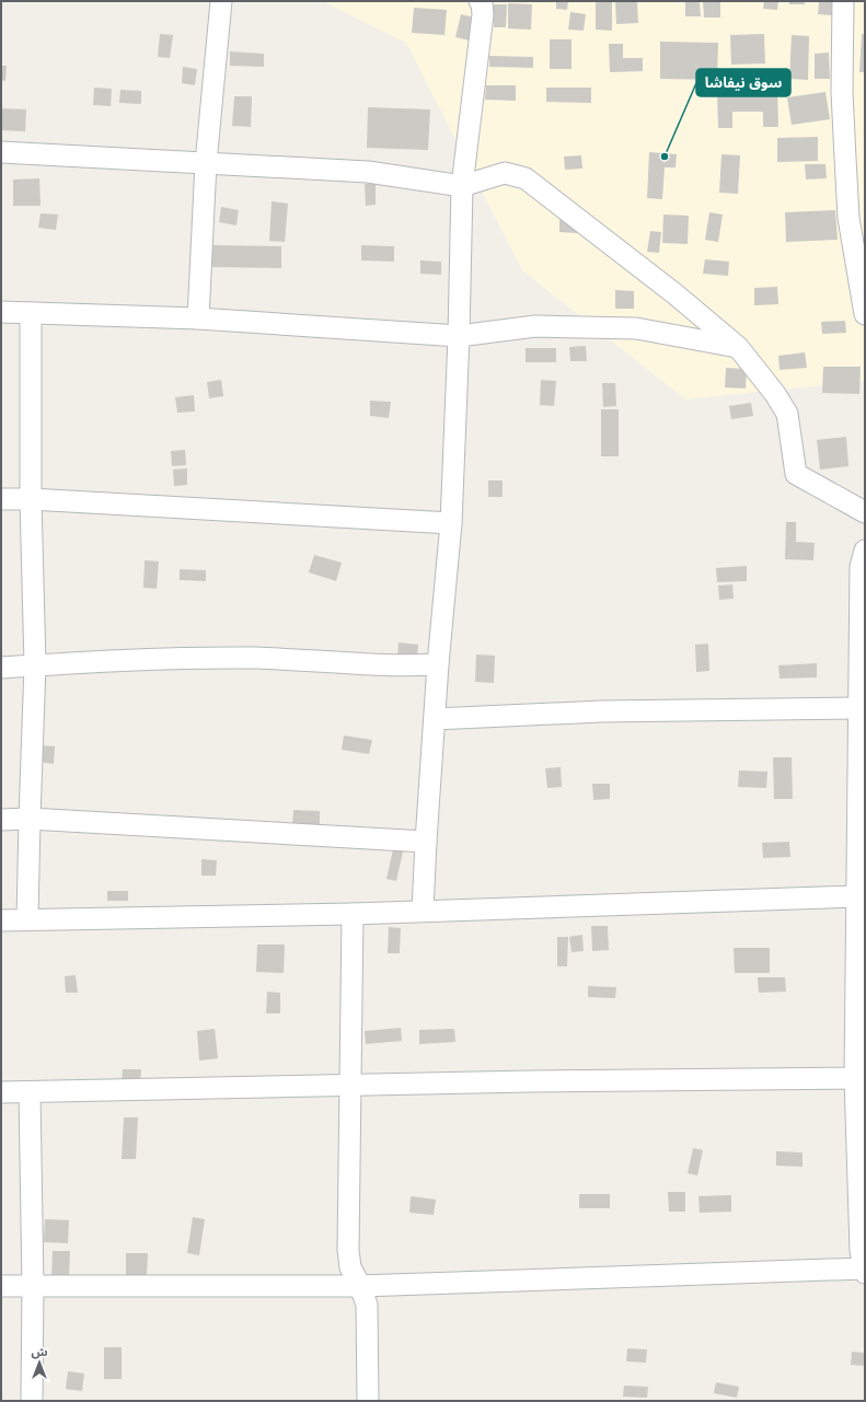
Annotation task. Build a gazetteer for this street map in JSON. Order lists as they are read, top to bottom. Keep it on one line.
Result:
{"places":["سوق نيفاشا"],"north":"top"}
